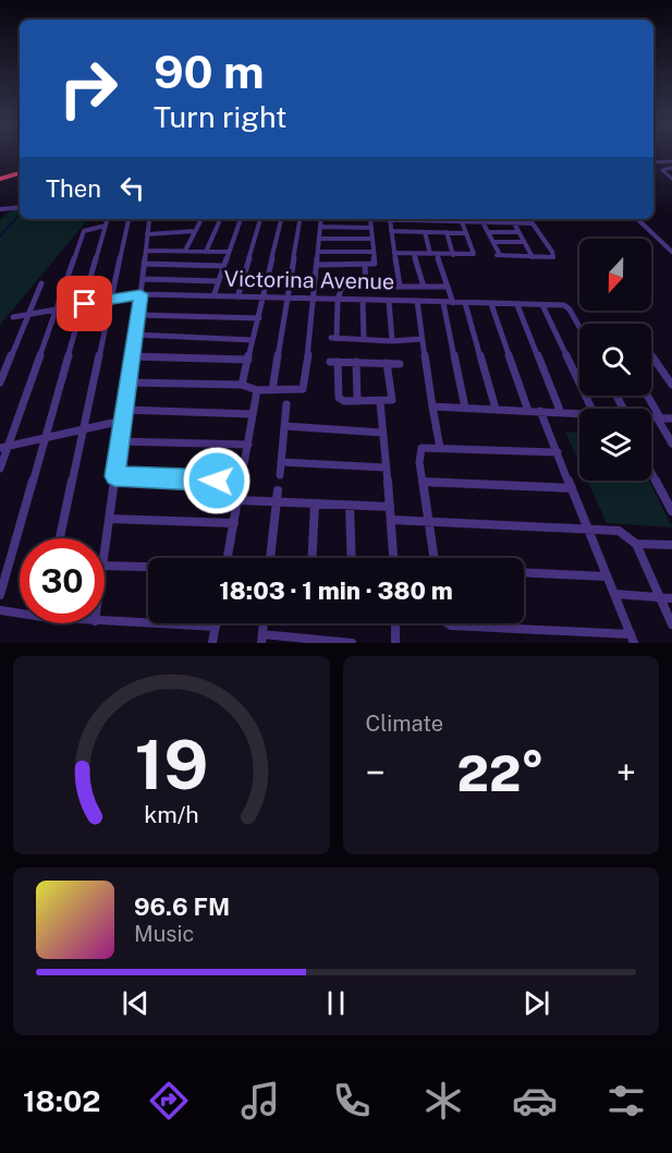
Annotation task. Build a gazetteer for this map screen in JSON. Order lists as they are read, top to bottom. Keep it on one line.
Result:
{"streets":{"street":["Victorina Avenue"]},"north":"bottom","page":{"turn":["90 m","Turn right"],"then":"Then","limit":"30","trip":"18:03 · 1 min · 380 m","tile":"Climate","heat":["−","22°","+"],"song":["96.6 FM","Music"],"tabs":"18:02","gauge":["19","km/h"]}}
